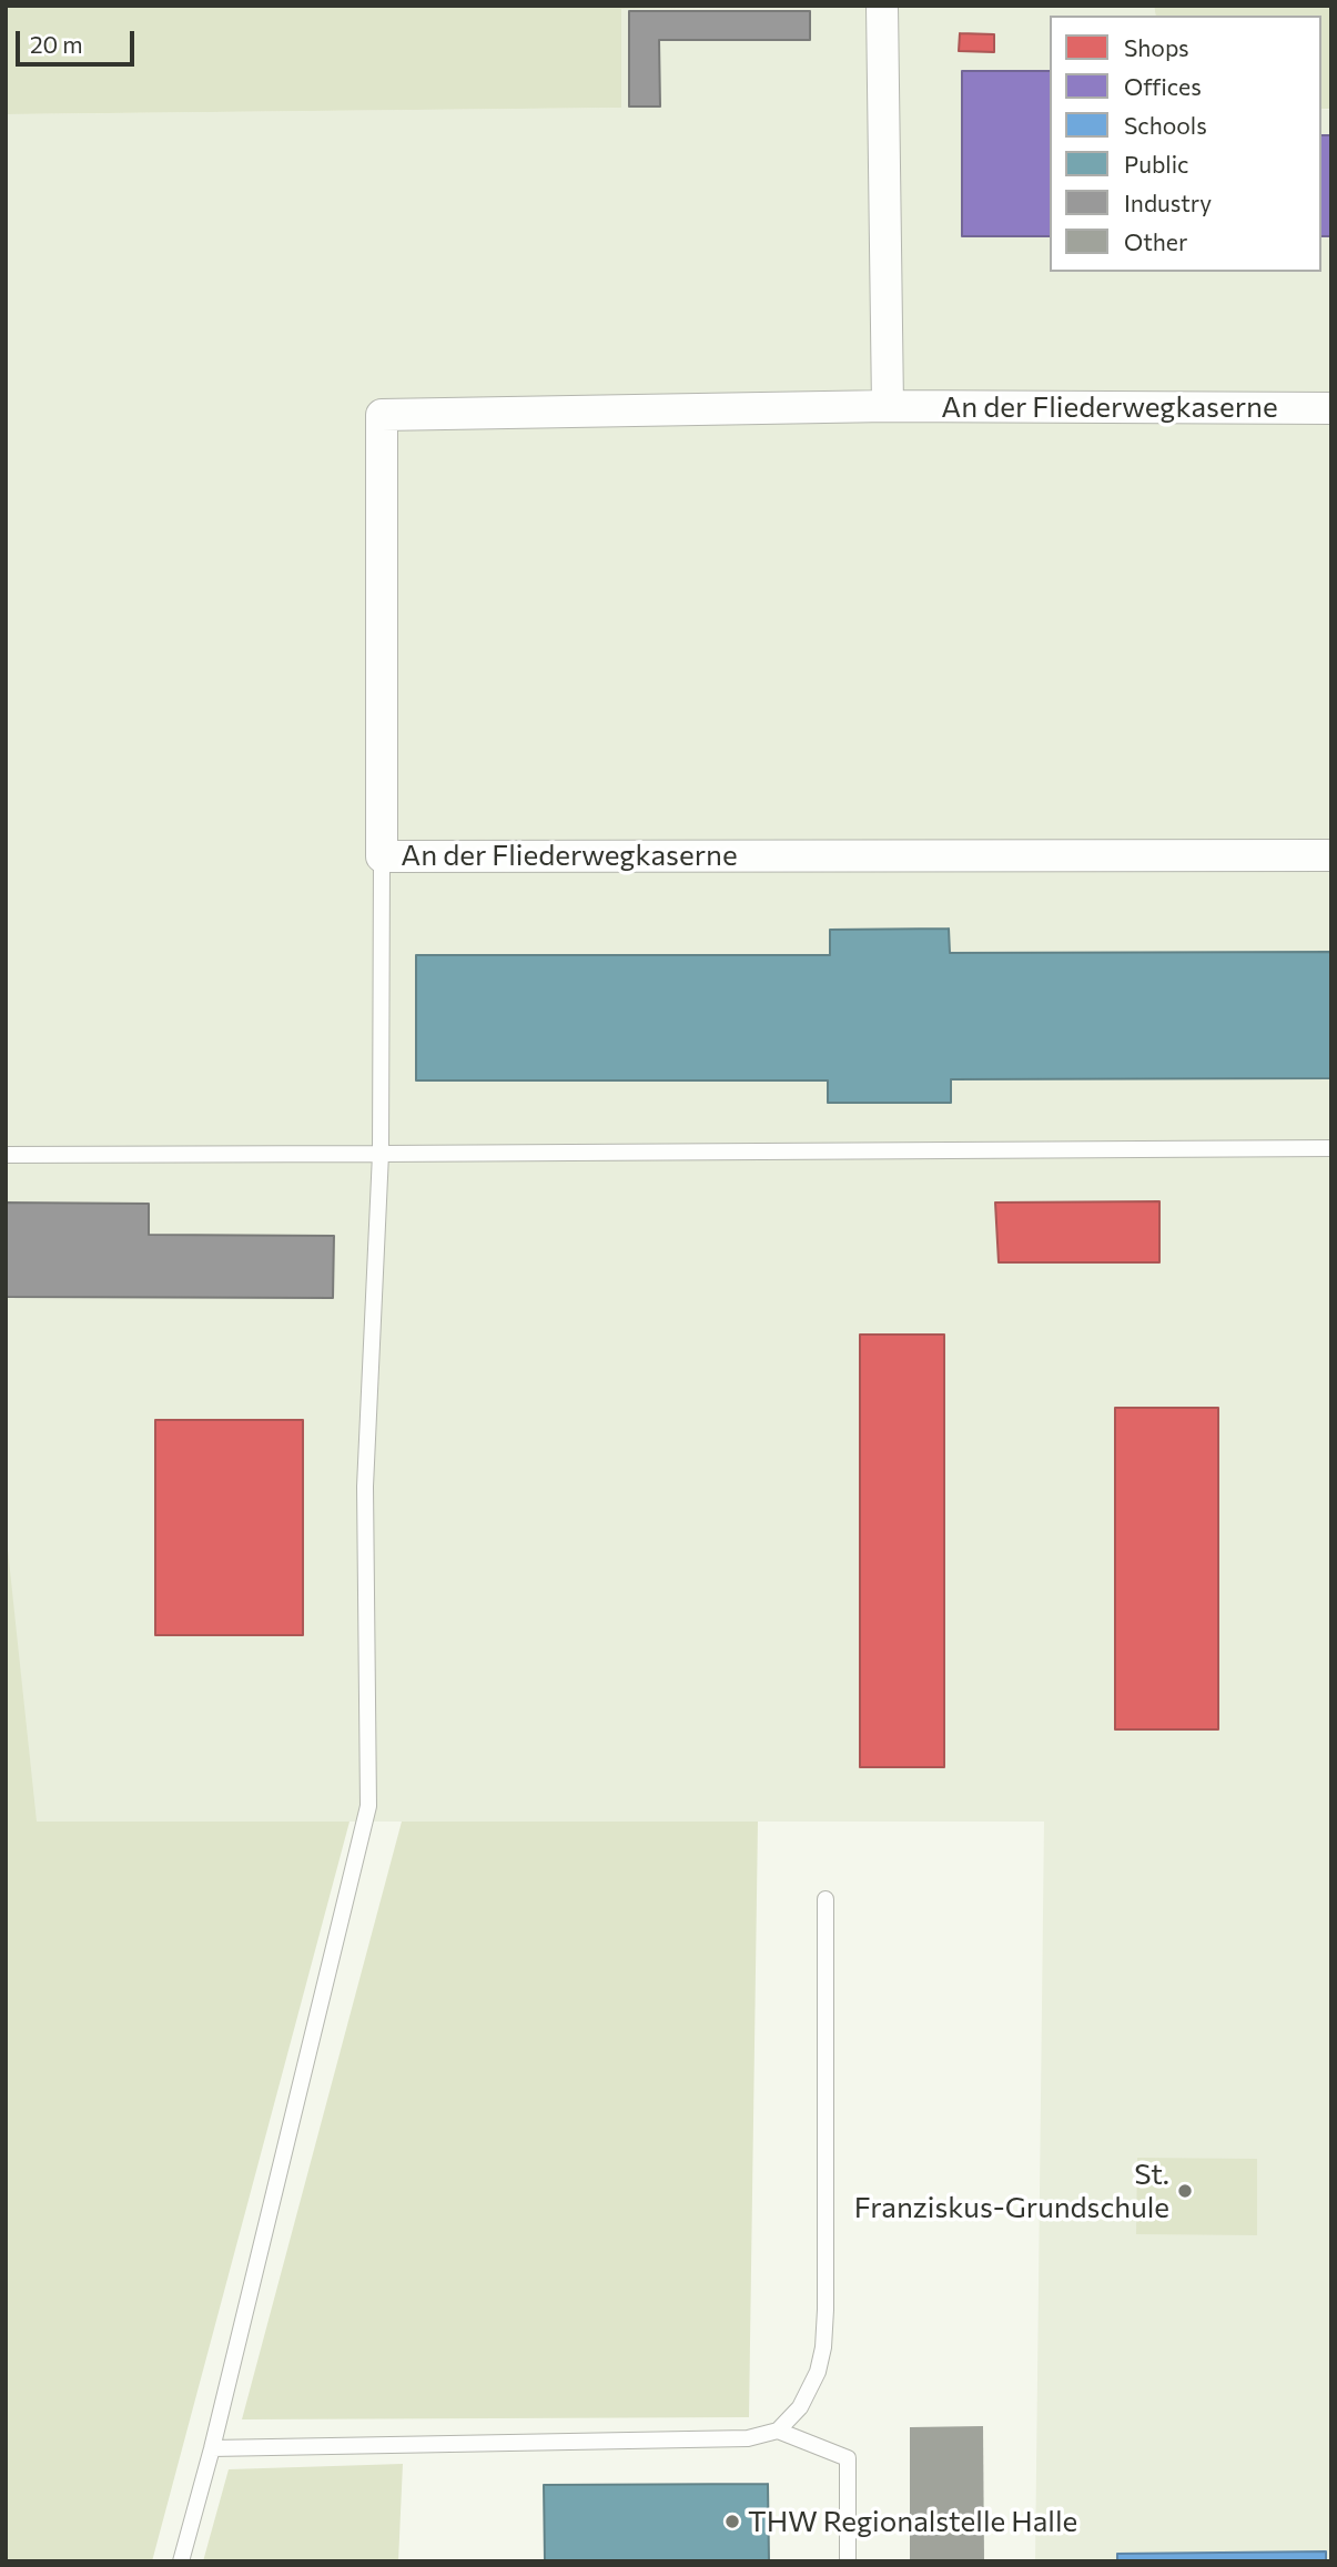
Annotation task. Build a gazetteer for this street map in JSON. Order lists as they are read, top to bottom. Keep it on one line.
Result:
{"streets":{"street":["An der Fliederwegkaserne"]},"places":["St. Franziskus-Grundschule","THW Regionalstelle Halle"],"legend":["Shops","Offices","Schools","Public","Industry","Other"],"scale_bar":"20 m"}
